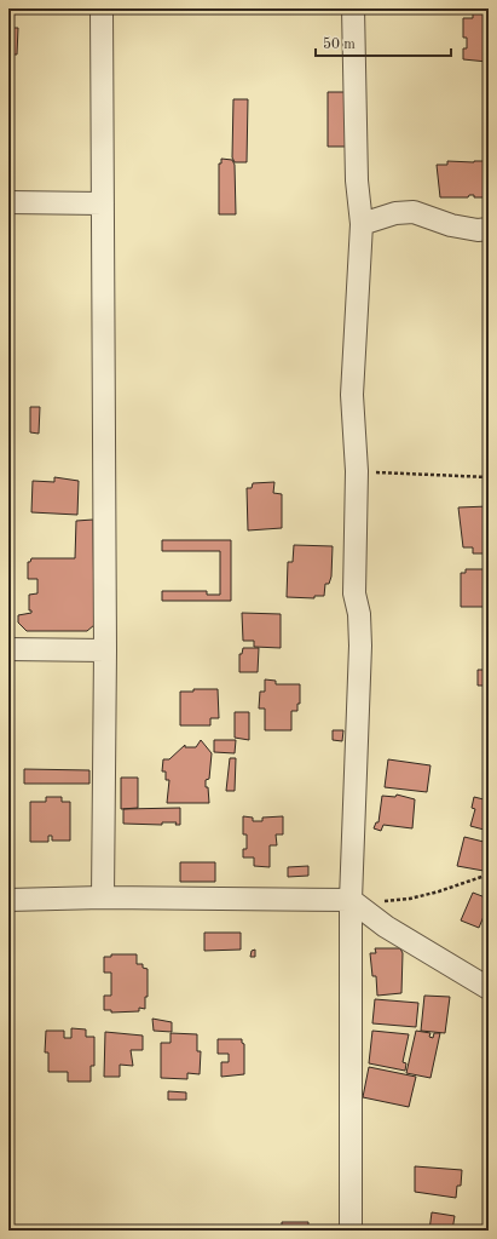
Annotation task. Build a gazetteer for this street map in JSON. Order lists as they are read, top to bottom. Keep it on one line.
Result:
{"scale_bar":"50 m"}
